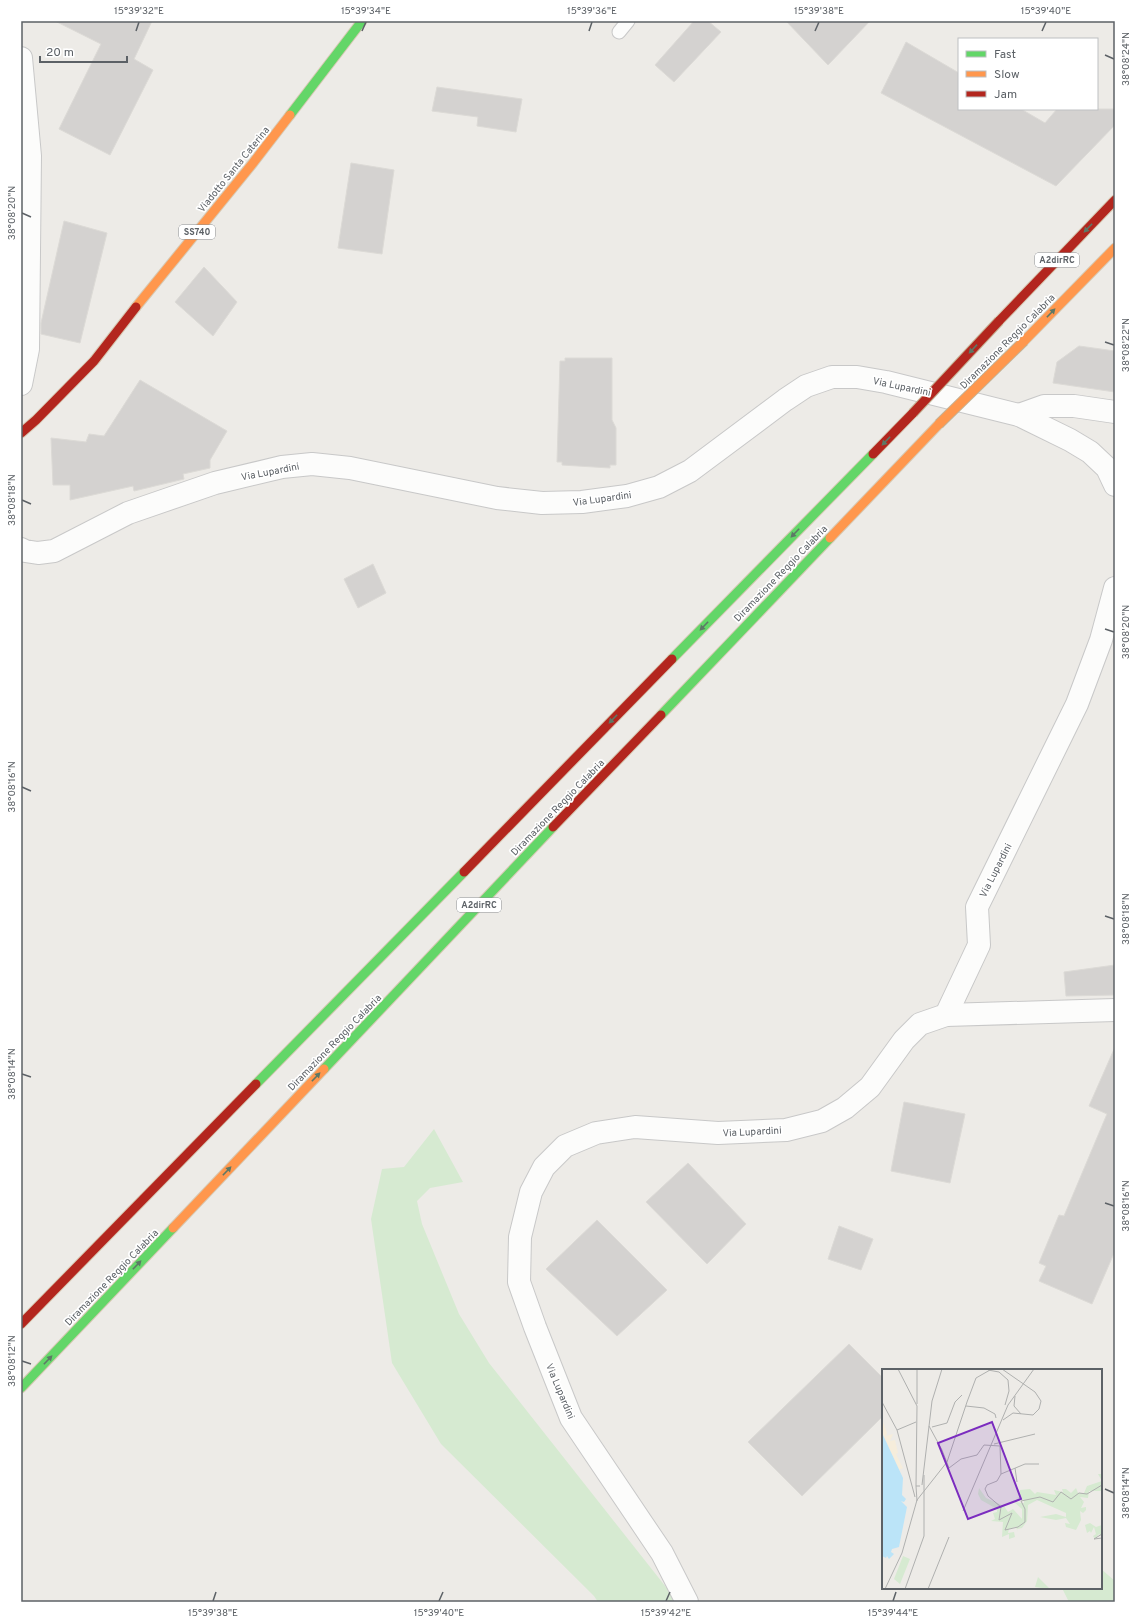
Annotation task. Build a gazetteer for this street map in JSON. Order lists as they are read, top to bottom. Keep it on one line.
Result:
{"streets":{"main road":["Viadotto Santa Caterina","SS740","A2dirRC","Diramazione Reggio Calabria"],"street":["Via Lupardini"]},"legend":["Fast","Slow","Jam"],"scale_bar":"20 m","coordinates":["15°39'32\"E","15°39'34\"E","15°39'36\"E","15°39'38\"E","15°39'40\"E","38°08'24\"N","38°08'20\"N","38°08'22\"N","38°08'18\"N","38°08'16\"N","38°08'14\"N","38°08'12\"N","15°39'42\"E","15°39'44\"E"]}
